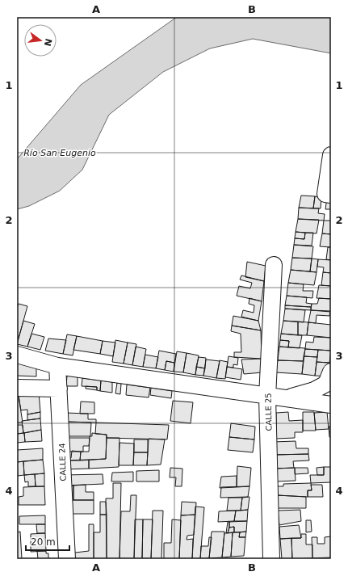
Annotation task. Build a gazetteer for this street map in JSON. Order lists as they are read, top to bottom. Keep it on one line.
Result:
{"streets":{"street":["CALLE 25","CALLE 24"]},"water":["Río San Eugenio"],"scale_bar":"20 m","north":"right","grid":{"columns":["A","B"],"rows":["1","2","3","4"]}}
